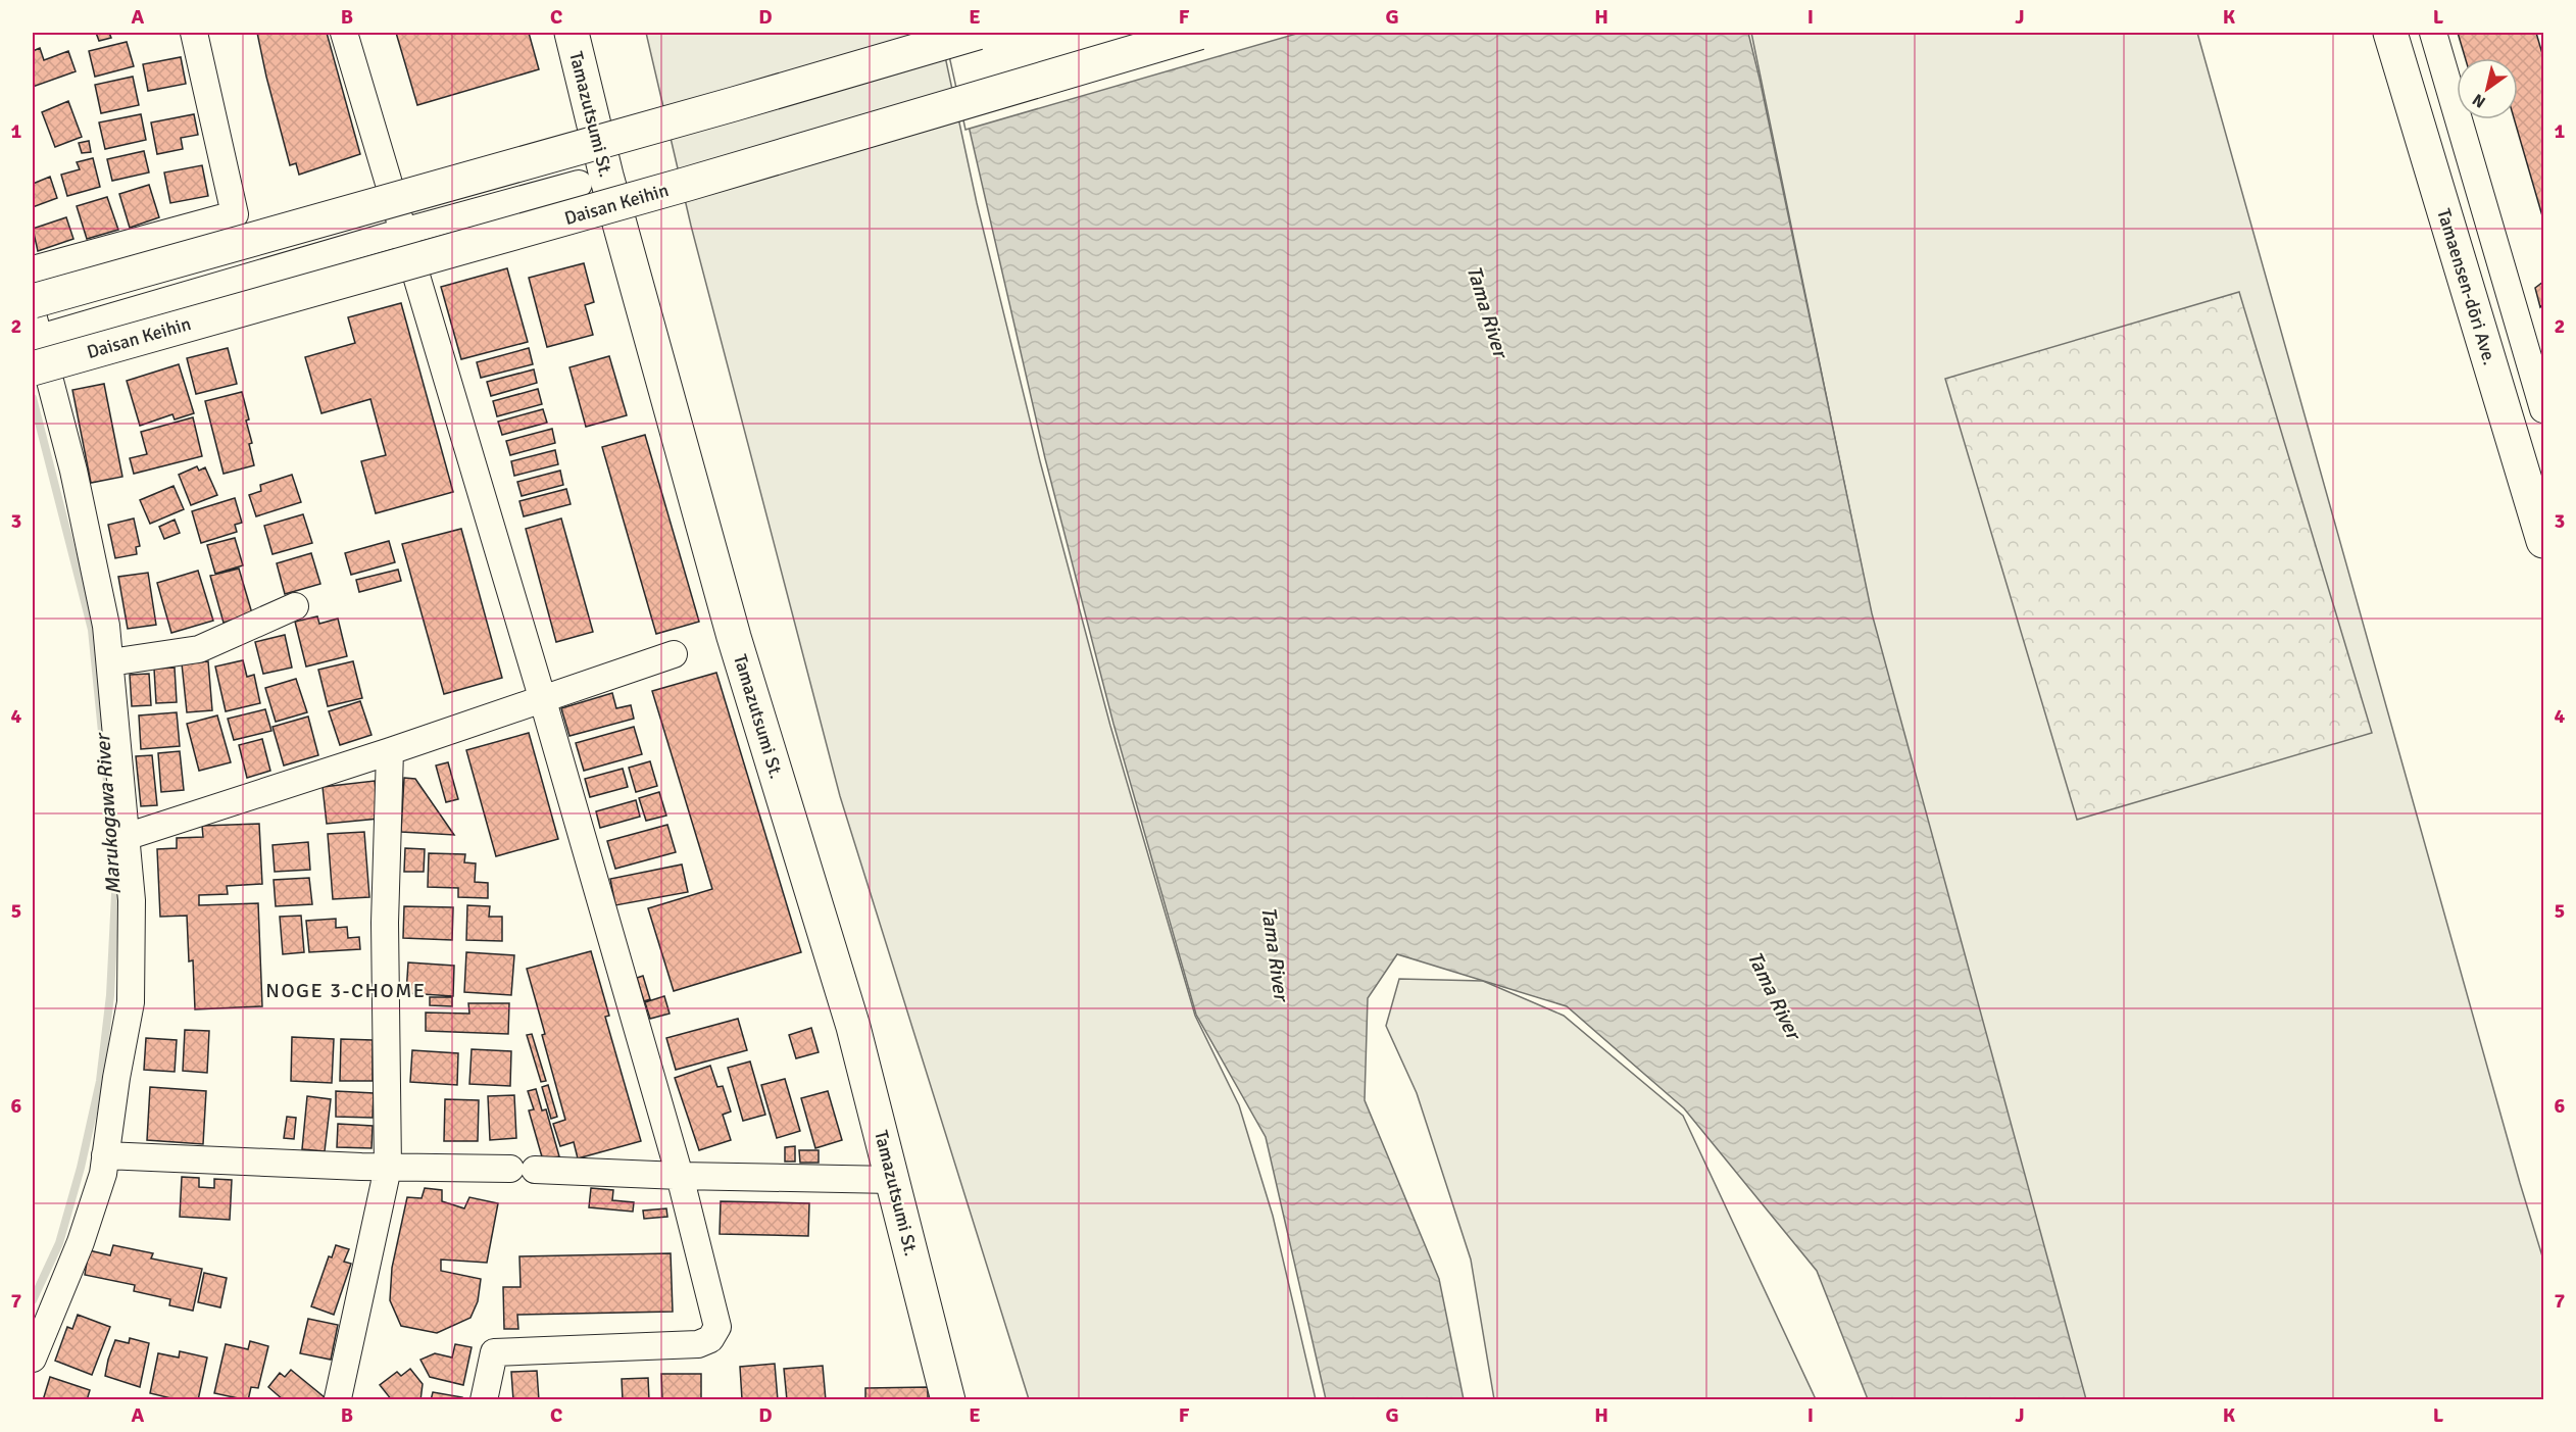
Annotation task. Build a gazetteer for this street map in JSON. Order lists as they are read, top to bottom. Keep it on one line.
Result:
{"streets":{"main road":["Tamazutsumi St.","Daisan Keihin","Tamaensen-dōri Ave."]},"districts":["NOGE 3-CHOME"],"water":["Tama River","Marukogawa River"],"north":"bottom left","grid":{"columns":["A","B","C","D","E","F","G","H","I","J","K","L"],"rows":["1","2","3","4","5","6","7"]}}
